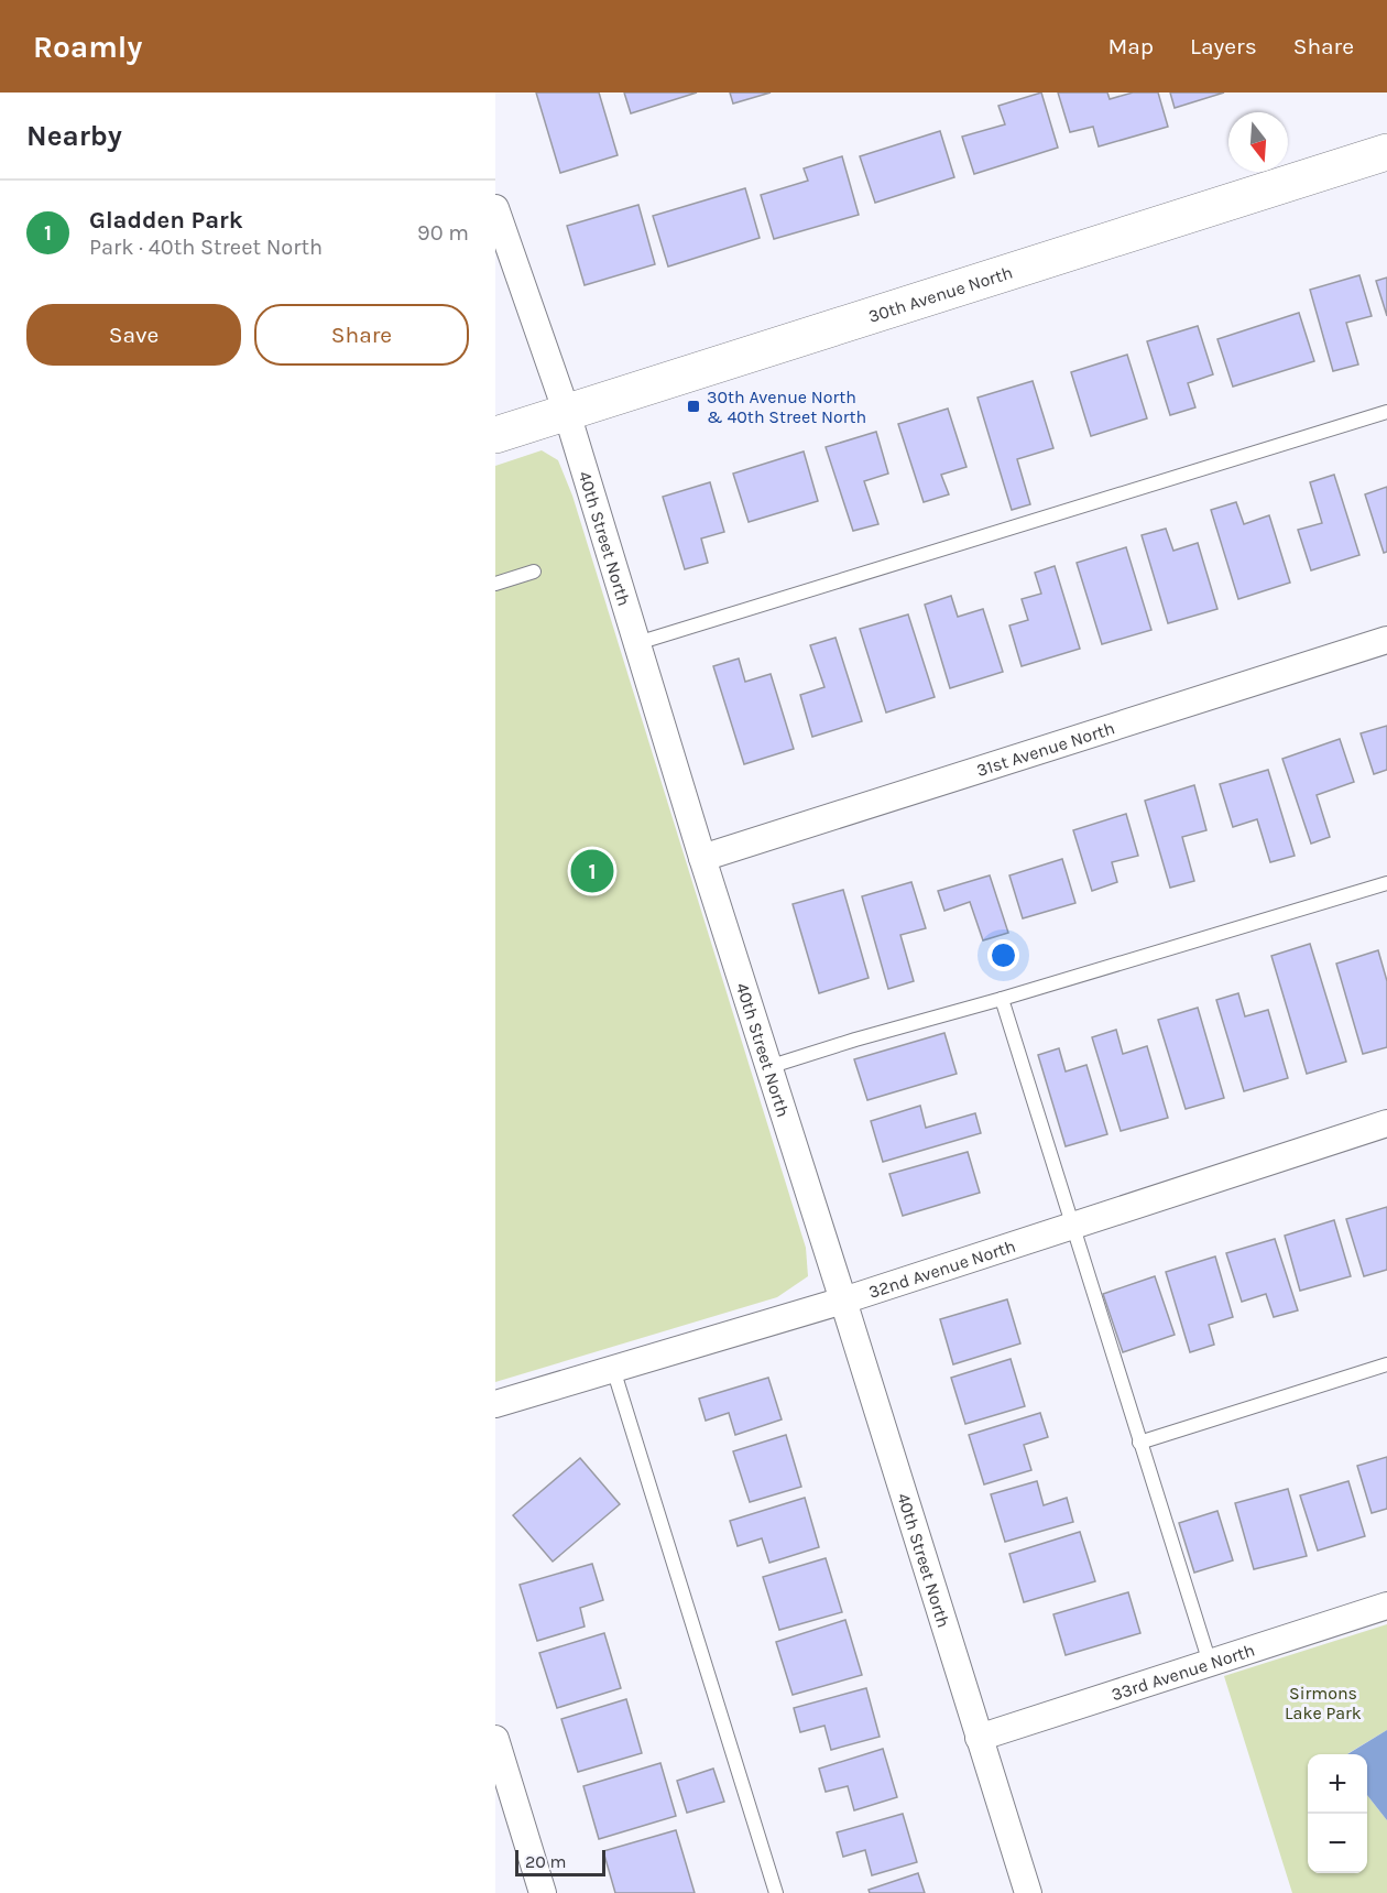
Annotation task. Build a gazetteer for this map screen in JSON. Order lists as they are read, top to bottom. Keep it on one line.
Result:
{"streets":{"street":["30th Avenue North","40th Street North","31st Avenue North","32nd Avenue North","33rd Avenue North"]},"crossings":[["30th Avenue North","40th Street North"],["40th Street North","31st Avenue North"],["40th Street North","32nd Avenue North"],["40th Street North","33rd Avenue North"]],"parks":["Sirmons Lake Park"],"places":{"transit":["30th Avenue North & 40th Street North"]},"scale_bar":"20 m","north":"bottom","page":{"header":"Roamly","nav":["Map","Layers","Share"],"heading":"Nearby","list":[{"mark":"1","name":"Gladden Park","note":"Park · 40th Street North","value":"90 m"}],"buttons":["Save","Share"],"pins":"1","map_buttons":["+","−"],"scale":"20 m"}}
